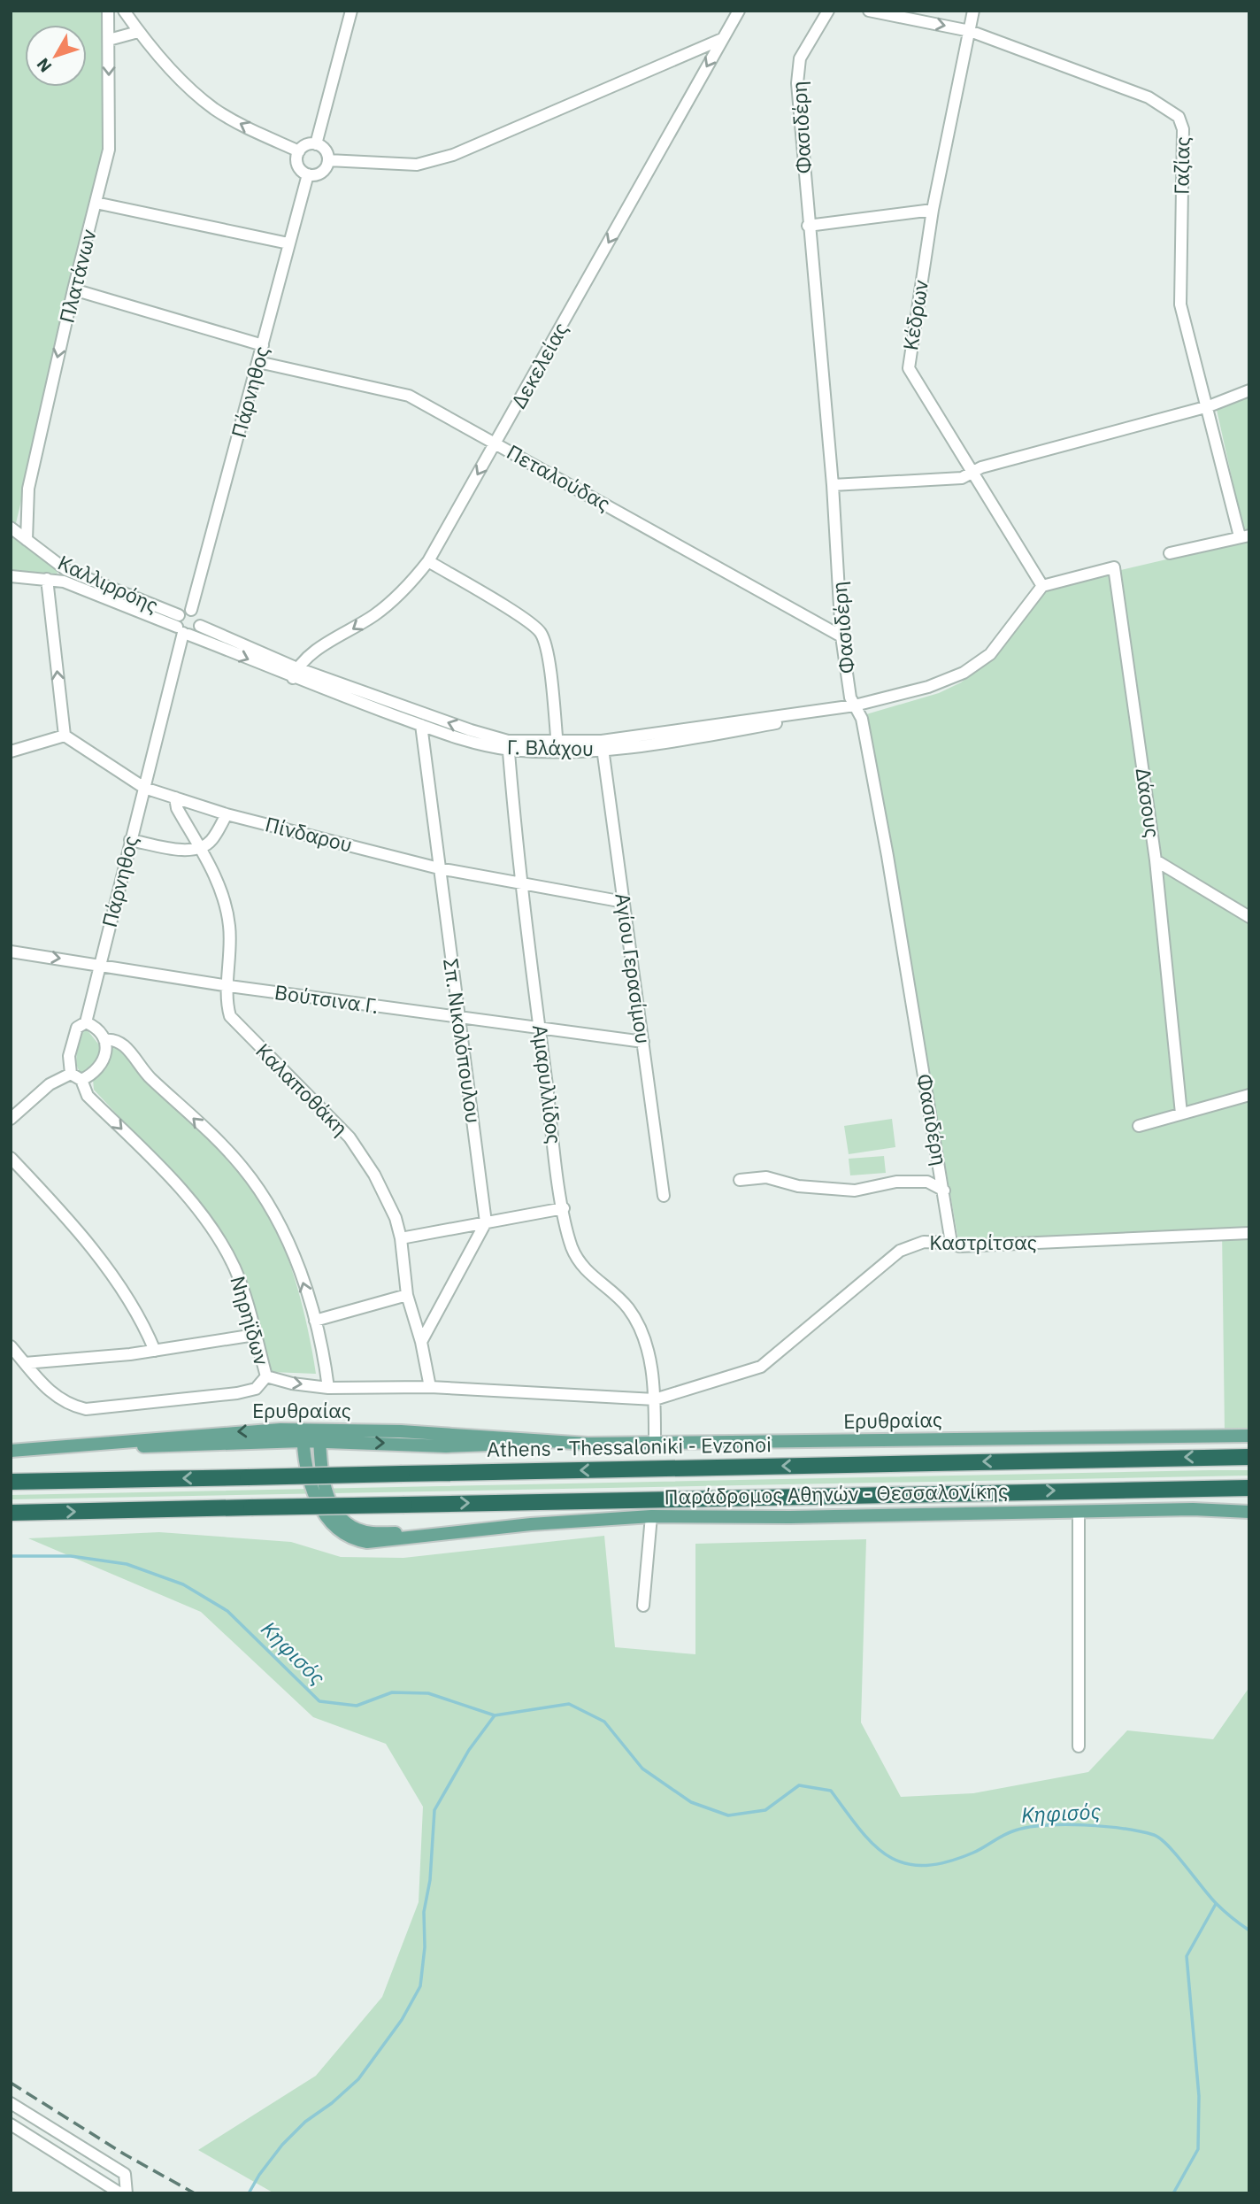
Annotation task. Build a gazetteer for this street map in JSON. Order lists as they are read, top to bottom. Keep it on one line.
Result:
{"streets":{"highway":["Athens - Thessaloniki - Evzonoi"],"main road":["Ερυθραίας","Παράδρομος Αθηνών - Θεσσαλονίκης"],"street":["Φασιδέρη","Γαζίας","Πλατάνων","Κέδρων","Δεκελείας","Πάρνηθος","Πεταλούδας","Καλλιρρόης","Γ. Βλάχου","Δάσους","Πίνδαρου","Αγίου Γερασίμου","Βούτσινα Γ.","Σπ. Νικολόπουλου","Αμαρυλλίδος","Καλαποθάκη","Καστρίτσας","Νηρηϊδων"]},"crossings":[["Φασιδέρη","Πεταλούδας"],["Φασιδέρη","Γ. Βλάχου"],["Φασιδέρη","Καστρίτσας"],["Γαζίας","Κέδρων"],["Πλατάνων","Καλλιρρόης"],["Κέδρων","Γ. Βλάχου"],["Κέδρων","Δάσους"],["Δεκελείας","Πεταλούδας"],["Δεκελείας","Γ. Βλάχου"],["Πάρνηθος","Πεταλούδας"],["Πάρνηθος","Καλλιρρόης"],["Πάρνηθος","Γ. Βλάχου"],["Πάρνηθος","Πίνδαρου"],["Πάρνηθος","Βούτσινα Γ."],["Πάρνηθος","Νηρηϊδων"],["Καλλιρρόης","Γ. Βλάχου"],["Γ. Βλάχου","Δάσους"],["Γ. Βλάχου","Αγίου Γερασίμου"],["Γ. Βλάχου","Σπ. Νικολόπουλου"],["Γ. Βλάχου","Αμαρυλλίδος"],["Πίνδαρου","Αγίου Γερασίμου"],["Πίνδαρου","Σπ. Νικολόπουλου"],["Πίνδαρου","Αμαρυλλίδος"],["Πίνδαρου","Καλαποθάκη"],["Αγίου Γερασίμου","Βούτσινα Γ."],["Βούτσινα Γ.","Σπ. Νικολόπουλου"],["Βούτσινα Γ.","Αμαρυλλίδος"],["Βούτσινα Γ.","Καλαποθάκη"],["Αμαρυλλίδος","Καστρίτσας"],["Αμαρυλλίδος","Νηρηϊδων"],["Αμαρυλλίδος","Ερυθραίας"],["Καλαποθάκη","Νηρηϊδων"],["Καστρίτσας","Νηρηϊδων"],["Ερυθραίας","Παράδρομος Αθηνών - Θεσσαλονίκης"]],"one_way":["Πλατάνων","Δεκελείας"],"water":["Κηφισός"],"north":"bottom left"}
